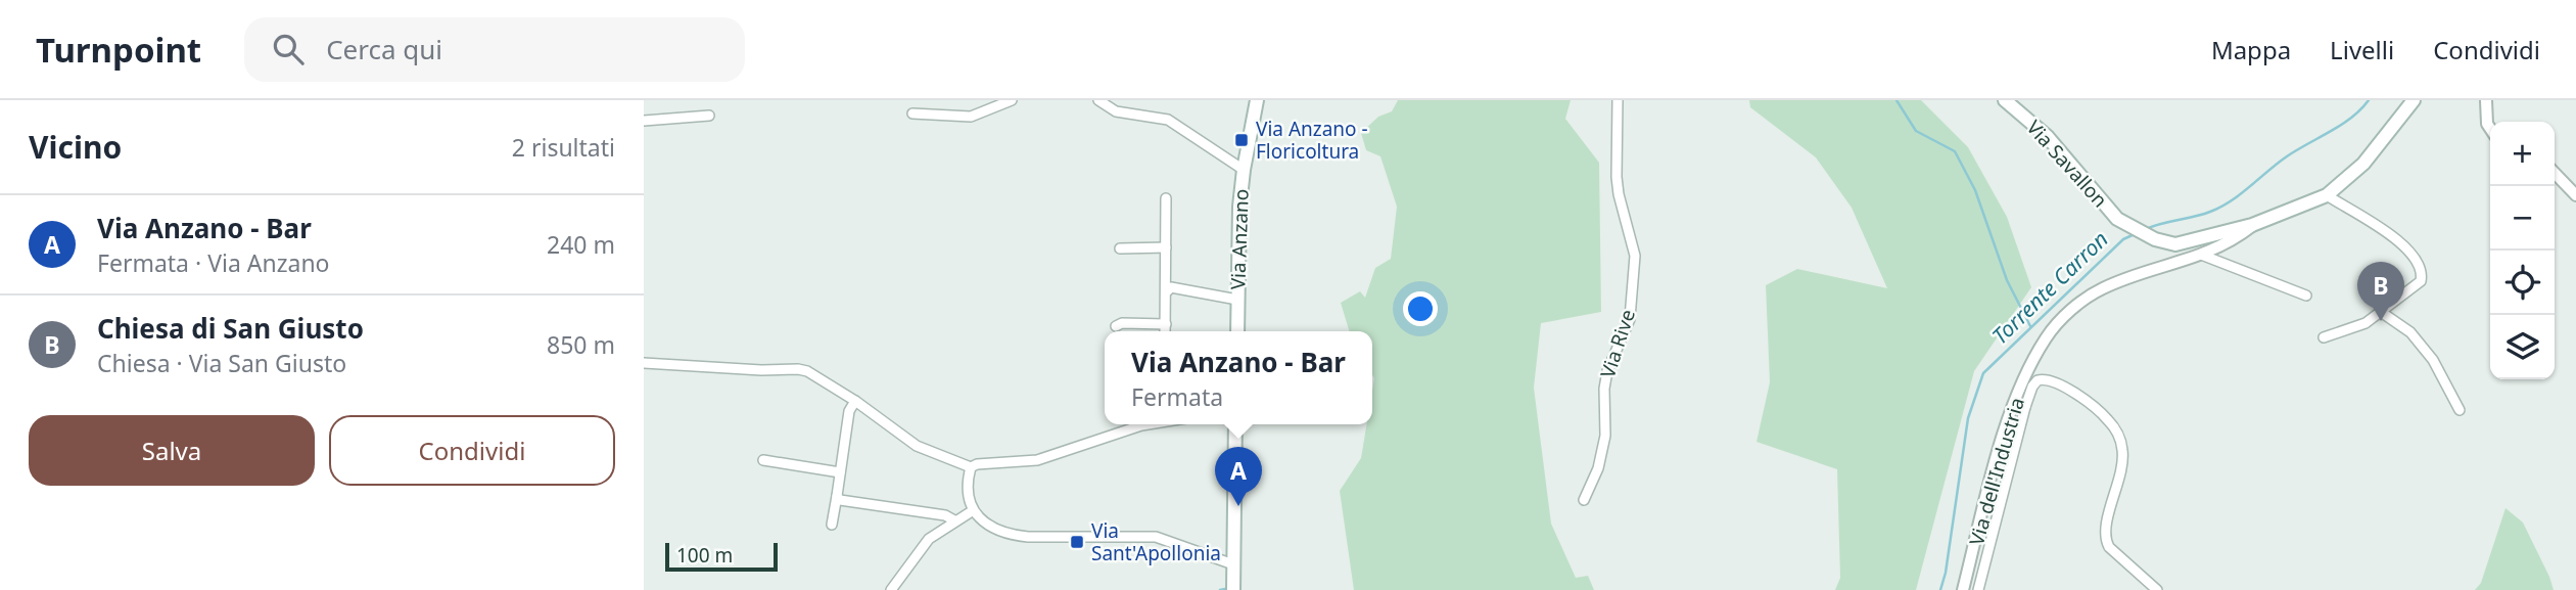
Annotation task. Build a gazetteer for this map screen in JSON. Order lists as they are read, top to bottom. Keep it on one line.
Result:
{"streets":{"main road":["Via Savallon","Via Anzano"],"street":["Via Rive","Via dell'Industria"]},"crossings":[["Via Savallon","Via dell'Industria"]],"water":["Torrente Carron"],"places":{"transit":["Via Anzano - Floricoltura","Via Sant'Apollonia"]},"scale_bar":"100 m","page":{"header":"Turnpoint","search":"Cerca qui","nav":["Mappa","Livelli","Condividi"],"heading":["Vicino","2 risultati"],"map_buttons":["+","−"],"list":[{"mark":"A","name":"Via Anzano - Bar","note":"Fermata · Via Anzano","value":"240 m"},{"mark":"B","name":"Chiesa di San Giusto","note":"Chiesa · Via San Giusto","value":"850 m"}],"pins":["B","A"],"popup":["Via Anzano - Bar","Fermata"],"buttons":["Salva","Condividi"],"scale":"100 m"}}
